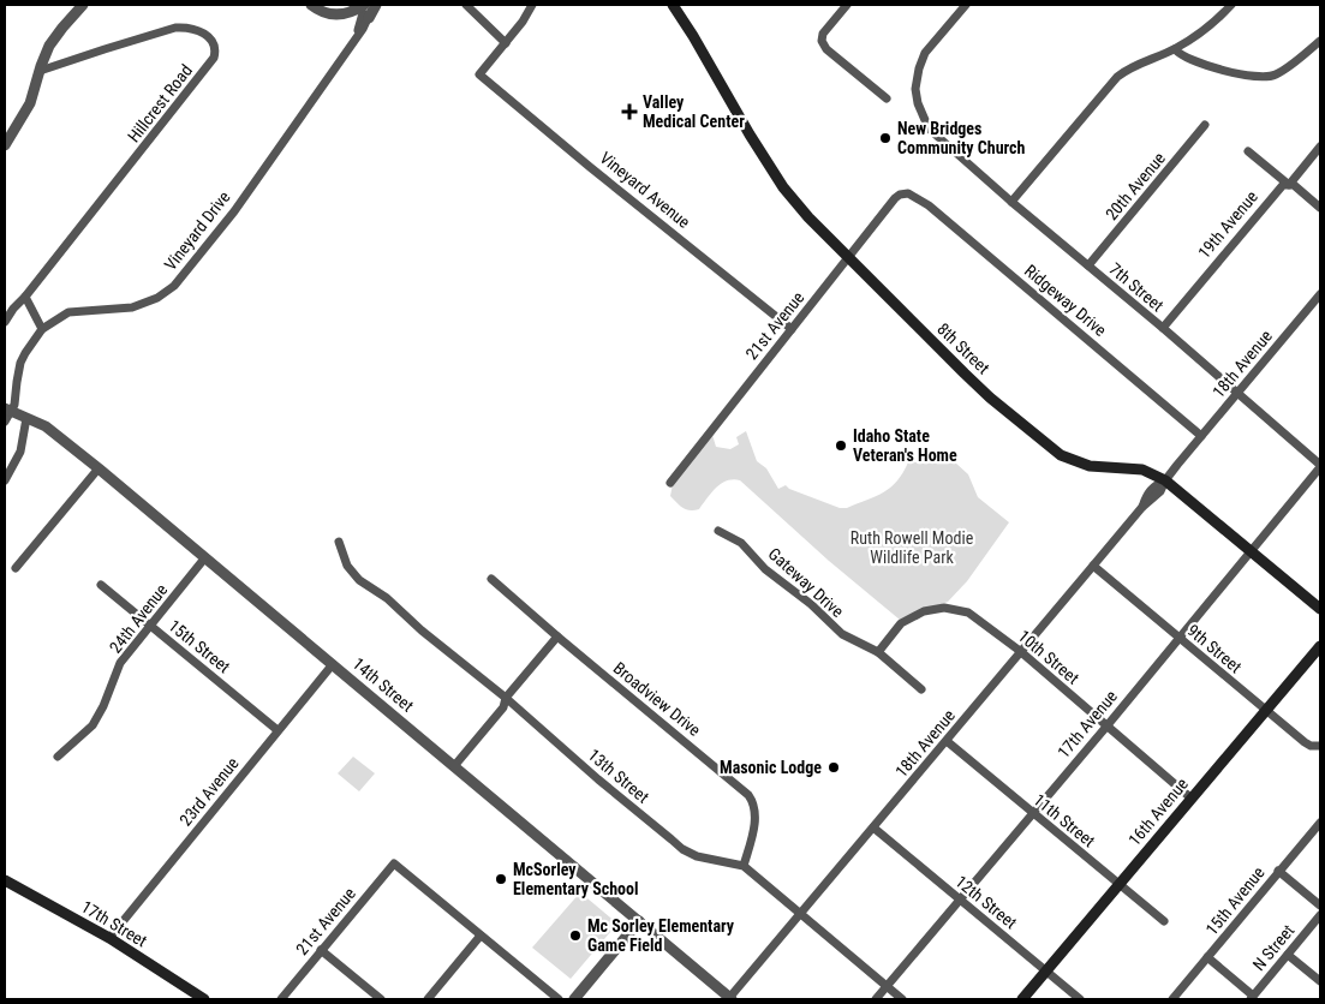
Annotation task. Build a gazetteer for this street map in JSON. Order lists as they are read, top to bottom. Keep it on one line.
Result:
{"streets":{"main road":["8th Street","16th Avenue","17th Street"],"street":["Hillcrest Road","20th Avenue","Vineyard Avenue","19th Avenue","Vineyard Drive","7th Street","Ridgeway Drive","21st Avenue","18th Avenue","Gateway Drive","24th Avenue","15th Street","9th Street","10th Street","14th Street","Broadview Drive","17th Avenue","13th Street","23rd Avenue","11th Street","15th Avenue","12th Street","N Street"]},"crossings":[["20th Avenue","7th Street"],["Vineyard Avenue","21st Avenue"],["19th Avenue","7th Street"],["Vineyard Drive","14th Street"],["7th Street","18th Avenue"],["7th Street","17th Avenue"],["Ridgeway Drive","21st Avenue"],["Ridgeway Drive","18th Avenue"],["21st Avenue","8th Street"],["8th Street","18th Avenue"],["8th Street","17th Avenue"],["18th Avenue","9th Street"],["18th Avenue","10th Street"],["18th Avenue","14th Street"],["18th Avenue","11th Street"],["18th Avenue","12th Street"],["Gateway Drive","10th Street"],["24th Avenue","15th Street"],["24th Avenue","14th Street"],["15th Street","23rd Avenue"],["9th Street","17th Avenue"],["9th Street","16th Avenue"],["10th Street","17th Avenue"],["10th Street","16th Avenue"],["14th Street","23rd Avenue"],["Broadview Drive","13th Street"],["17th Avenue","11th Street"],["17th Avenue","12th Street"],["23rd Avenue","17th Street"],["16th Avenue","11th Street"],["16th Avenue","12th Street"]],"parks":["Ruth Rowell Modie Wildlife Park"],"places":{"health":["Valley Medical Center"],"other":["New Bridges Community Church","Idaho State Veteran's Home","Masonic Lodge","McSorley Elementary School","Mc Sorley Elementary Game Field"]}}
